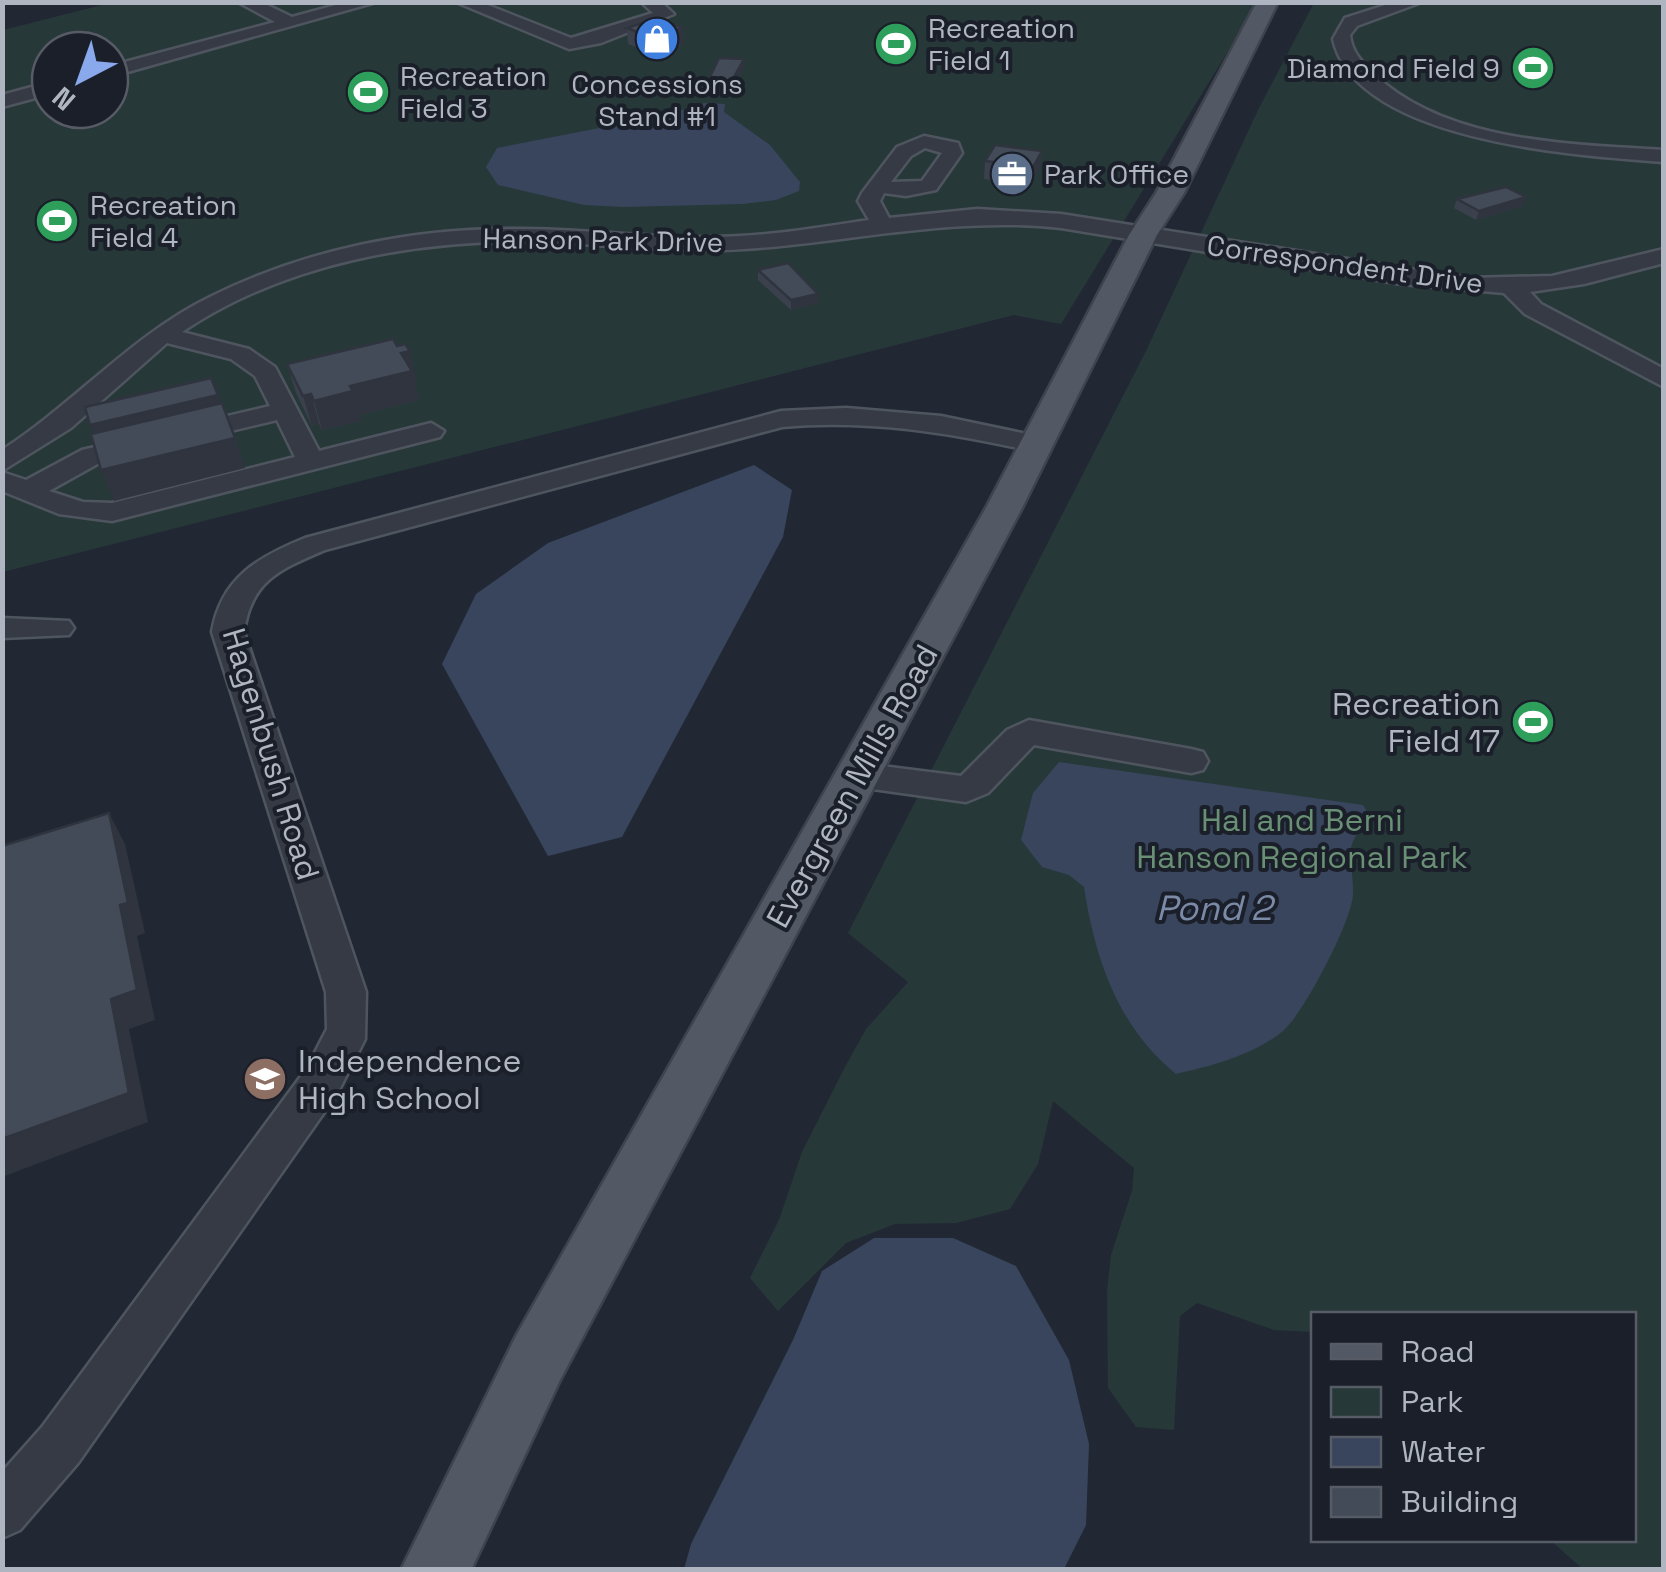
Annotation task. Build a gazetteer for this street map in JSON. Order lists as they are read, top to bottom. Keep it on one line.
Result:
{"streets":{"main road":["Evergreen Mills Road"],"street":["Hanson Park Drive","Correspondent Drive","Hagenbush Road"]},"crossings":[["Hanson Park Drive","Correspondent Drive"],["Hanson Park Drive","Evergreen Mills Road"],["Correspondent Drive","Evergreen Mills Road"],["Hagenbush Road","Evergreen Mills Road"]],"water":["Pond 2"],"parks":["Hal and Berni Hanson Regional Park"],"places":{"shop":["Concessions Stand #1"],"sports":["Recreation Field 1","Diamond Field 9","Recreation Field 3","Recreation Field 4","Recreation Field 17"],"office":["Park Office"],"school or university":["Independence High School"]},"legend":["Road","Park","Water","Building"],"north":"bottom left"}
